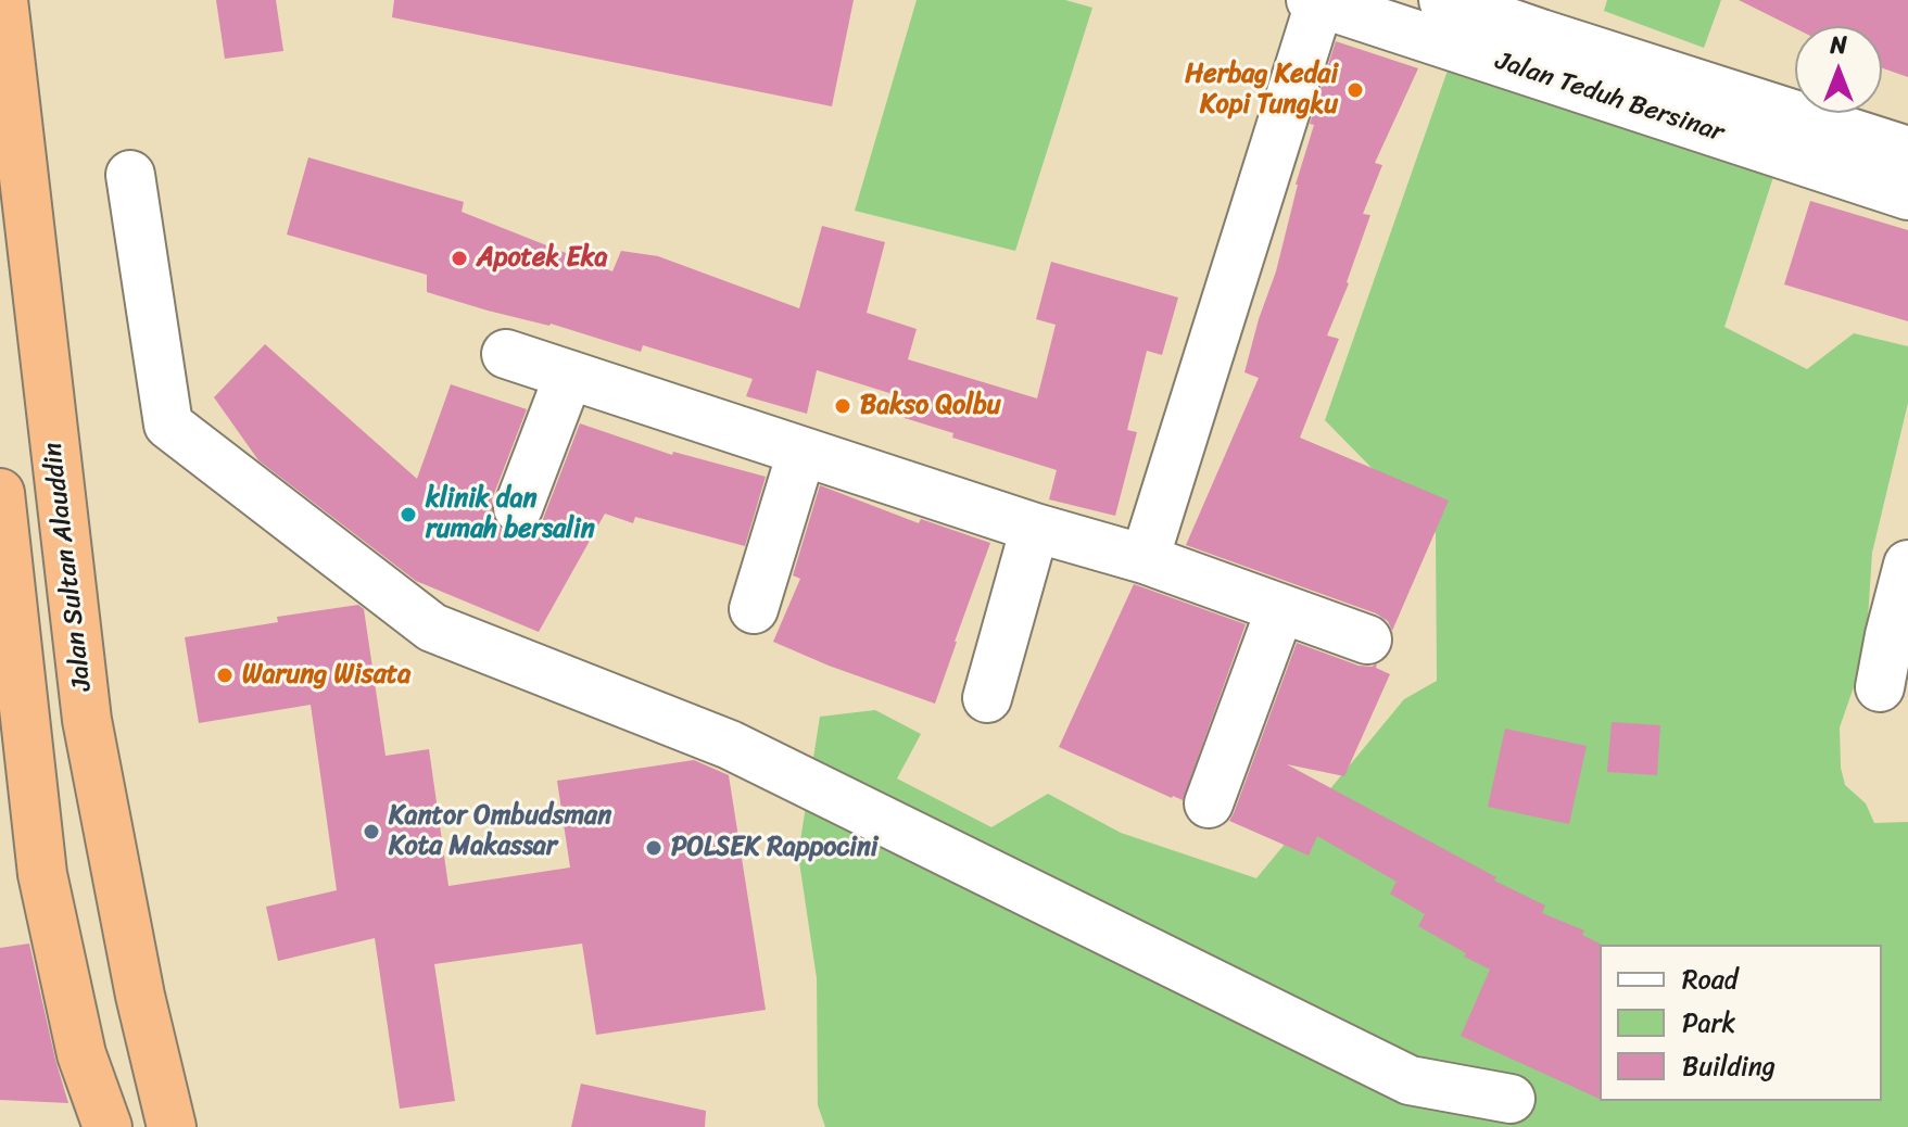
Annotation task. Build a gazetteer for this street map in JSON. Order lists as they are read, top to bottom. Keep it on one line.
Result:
{"streets":{"highway":["Jalan Sultan Alauddin"],"street":["Jalan Teduh Bersinar"]},"places":["Herbag Kedai Kopi Tungku","Apotek Eka","Bakso Qolbu","klinik dan rumah bersalin","Warung Wisata","Kantor Ombudsman Kota Makassar","POLSEK Rappocini"],"legend":["Road","Park","Building"],"north":"top"}
